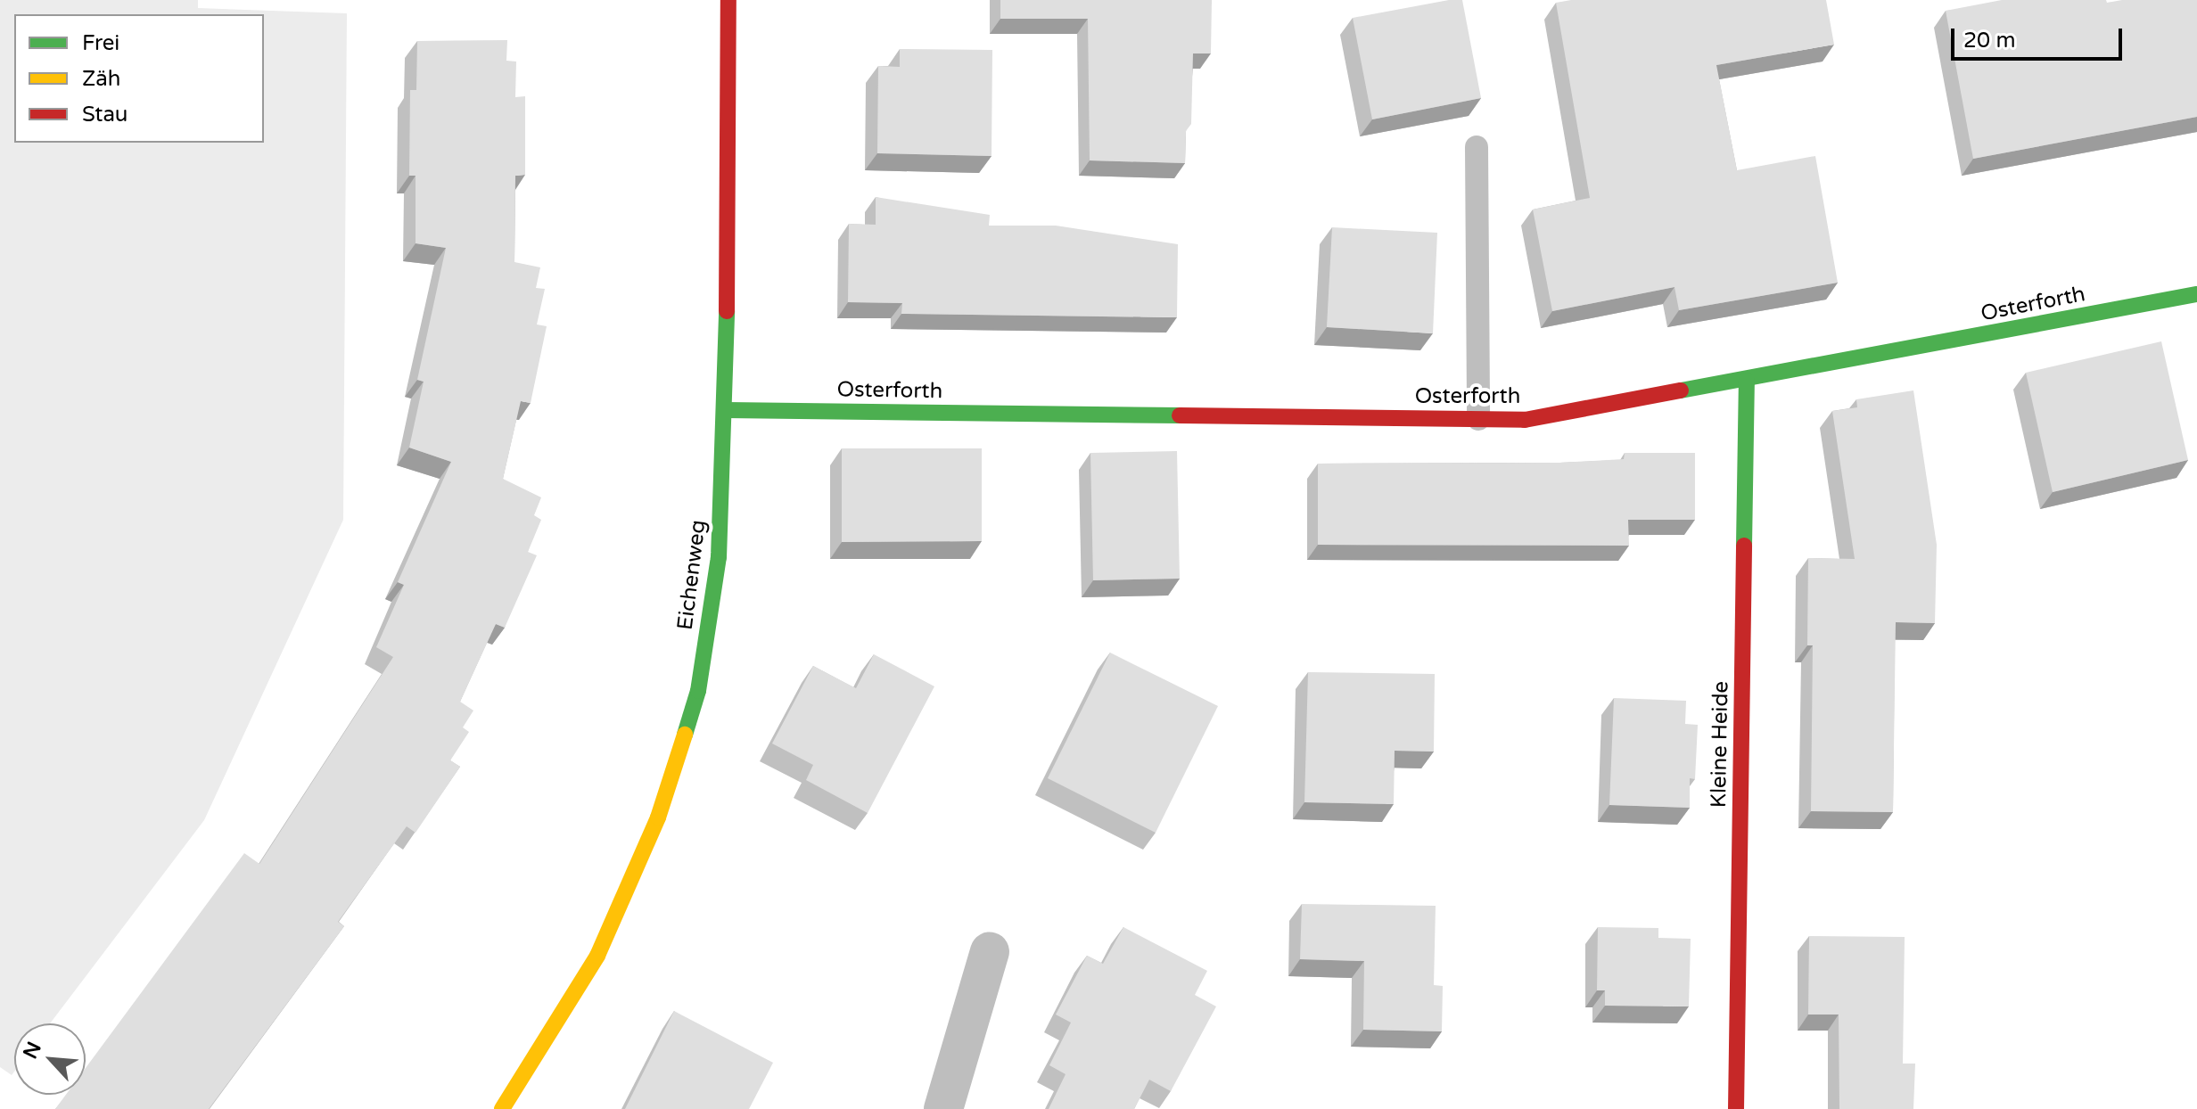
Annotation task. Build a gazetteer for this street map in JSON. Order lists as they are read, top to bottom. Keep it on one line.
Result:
{"streets":{"street":["Osterforth","Eichenweg","Kleine Heide"]},"crossings":[["Osterforth","Eichenweg"],["Osterforth","Kleine Heide"]],"legend":["Frei","Zäh","Stau"],"scale_bar":"20 m","north":"top left"}
